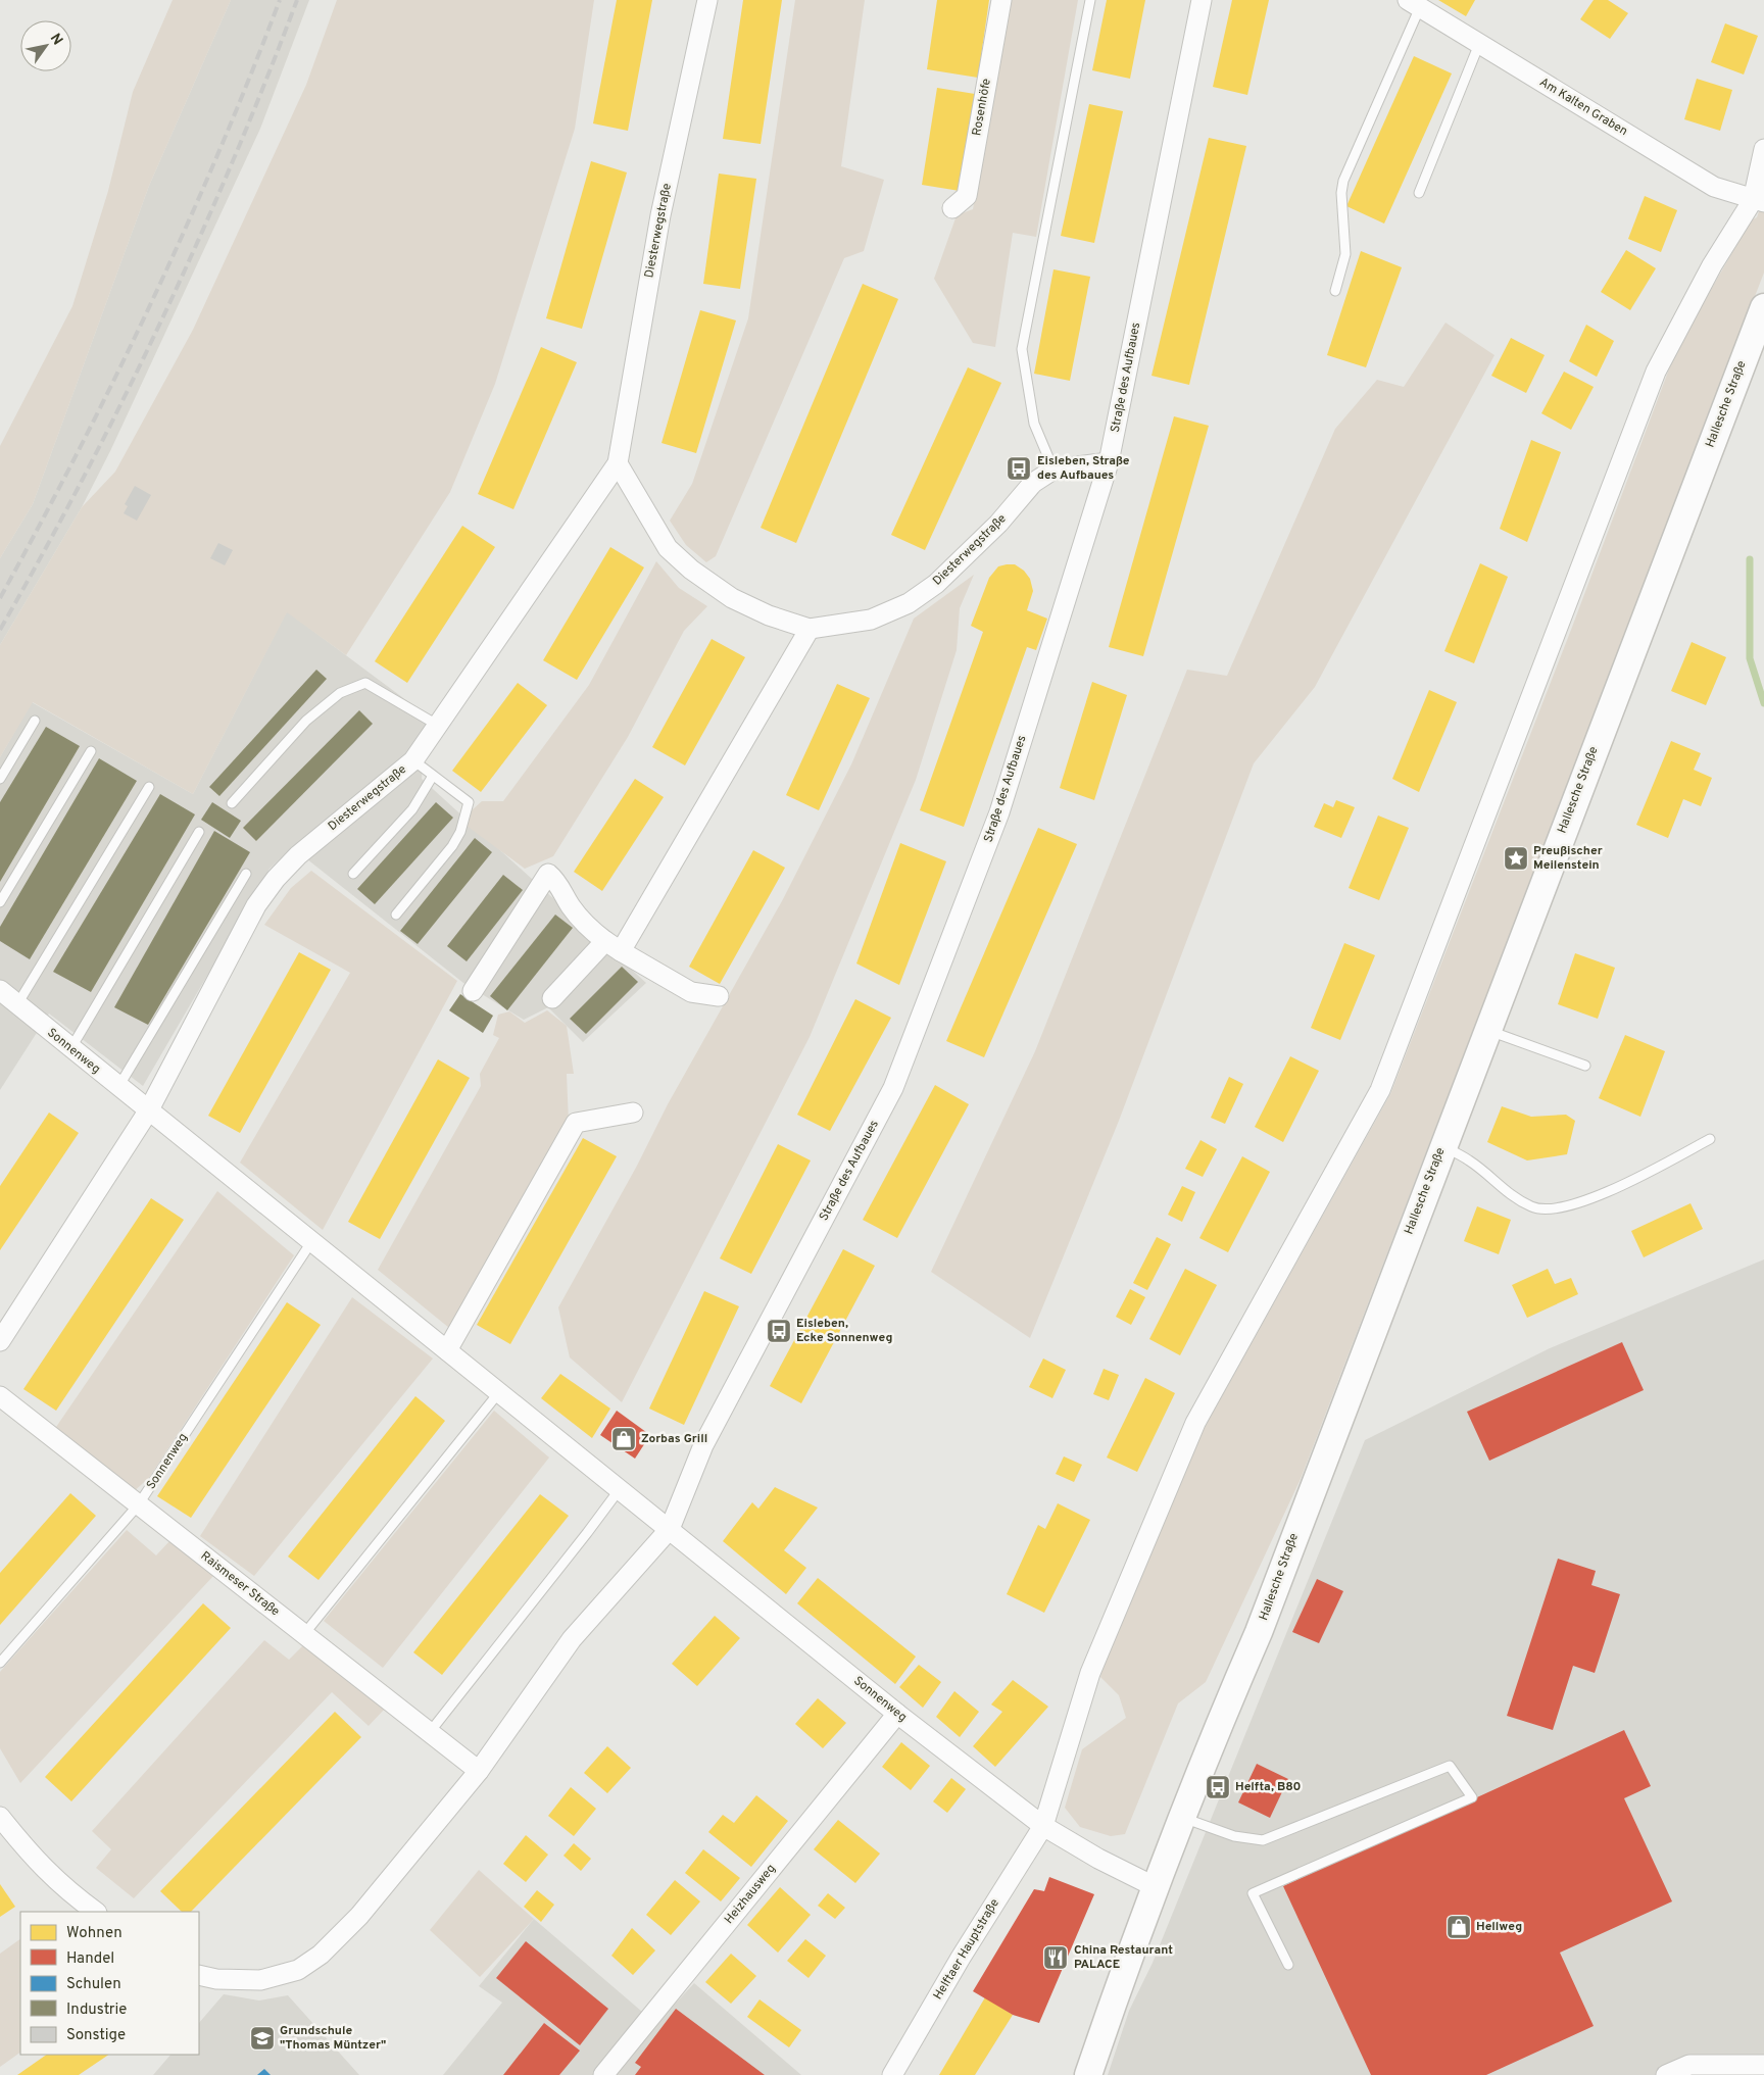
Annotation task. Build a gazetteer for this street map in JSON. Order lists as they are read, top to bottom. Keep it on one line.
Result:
{"streets":{"main road":["Hallesche Straße"],"street":["Rosenhöfe","Am Kalten Graben","Diesterwegstraße","Straße des Aufbaues","Sonnenweg","Raismeser Straße","Heizhausweg","Helftaer Hauptstraße"]},"crossings":[["Diesterwegstraße","Straße des Aufbaues"],["Diesterwegstraße","Sonnenweg"],["Straße des Aufbaues","Sonnenweg"],["Hallesche Straße","Sonnenweg"],["Sonnenweg","Raismeser Straße"],["Sonnenweg","Heizhausweg"],["Sonnenweg","Helftaer Hauptstraße"]],"places":{"bus stop":["Eisleben, Straße des Aufbaues","Eisleben, Ecke Sonnenweg","Helfta, B80"],"place":["Preußischer Meilenstein"],"shop":["Zorbas Grill","Hellweg"],"restaurant":["China Restaurant PALACE"],"school or university":["Grundschule \"Thomas Müntzer\""]},"legend":["Wohnen","Handel","Schulen","Industrie","Sonstige"],"north":"top right"}
